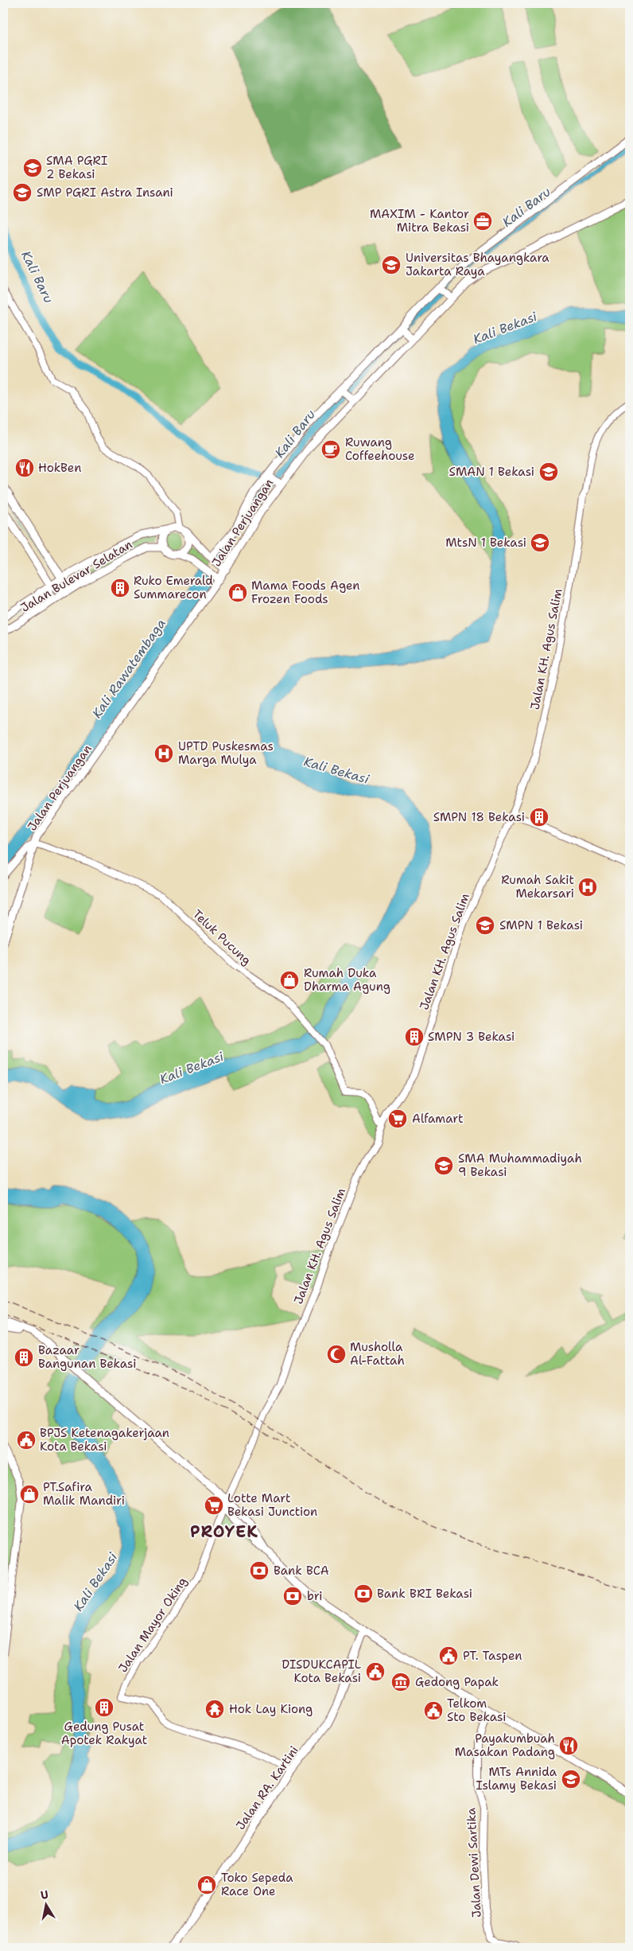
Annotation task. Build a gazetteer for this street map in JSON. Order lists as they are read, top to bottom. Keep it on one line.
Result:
{"streets":{"main road":["Jalan Perjuangan","Jalan Bulevar Selatan","Jalan RA. Kartini"],"street":["Jalan KH. Agus Salim","Teluk Pucung","Jalan Mayor Oking","Jalan Dewi Sartika"]},"crossings":[["Jalan Perjuangan","Teluk Pucung"],["Jalan KH. Agus Salim","Teluk Pucung"],["Jalan KH. Agus Salim","Jalan Mayor Oking"],["Jalan Mayor Oking","Jalan RA. Kartini"]],"districts":["PROYEK"],"water":["Kali Baru","Kali Bekasi","Kali Rawatembaga"],"places":{"school or university":["SMA PGRI 2 Bekasi","SMP PGRI Astra Insani","Universitas Bhayangkara Jakarta Raya","SMAN 1 Bekasi","MtsN 1 Bekasi","SMPN 1 Bekasi","SMA Muhammadiyah 9 Bekasi","MTs Annida Islamy Bekasi"],"office":["MAXIM - Kantor Mitra Bekasi"],"cafe":["Ruwang Coffeehouse"],"restaurant":["HokBen","Payakumbuah Masakan Padang"],"building":["Ruko Emerald Summarecon","SMPN 18 Bekasi","SMPN 3 Bekasi","Bazaar Bangunan Bekasi","Gedung Pusat Apotek Rakyat"],"shop":["Mama Foods Agen Frozen Foods","Rumah Duka Dharma Agung","PT.Safira Malik Mandiri","Toko Sepeda Race One"],"hospital":["UPTD Puskesmas Marga Mulya","Rumah Sakit Mekarsari"],"supermarket":["Alfamart","Lotte Mart Bekasi Junction"],"mosque":["Musholla Al-Fattah"],"public building":["BPJS Ketenagakerjaan Kota Bekasi","PT. Taspen","DISDUKCAPIL Kota Bekasi","Telkom Sto Bekasi"],"bank":["Bank BCA","Bank BRI Bekasi","bri"],"museum":["Gedong Papak"],"temple":["Hok Lay Kiong"]},"north":"top"}
